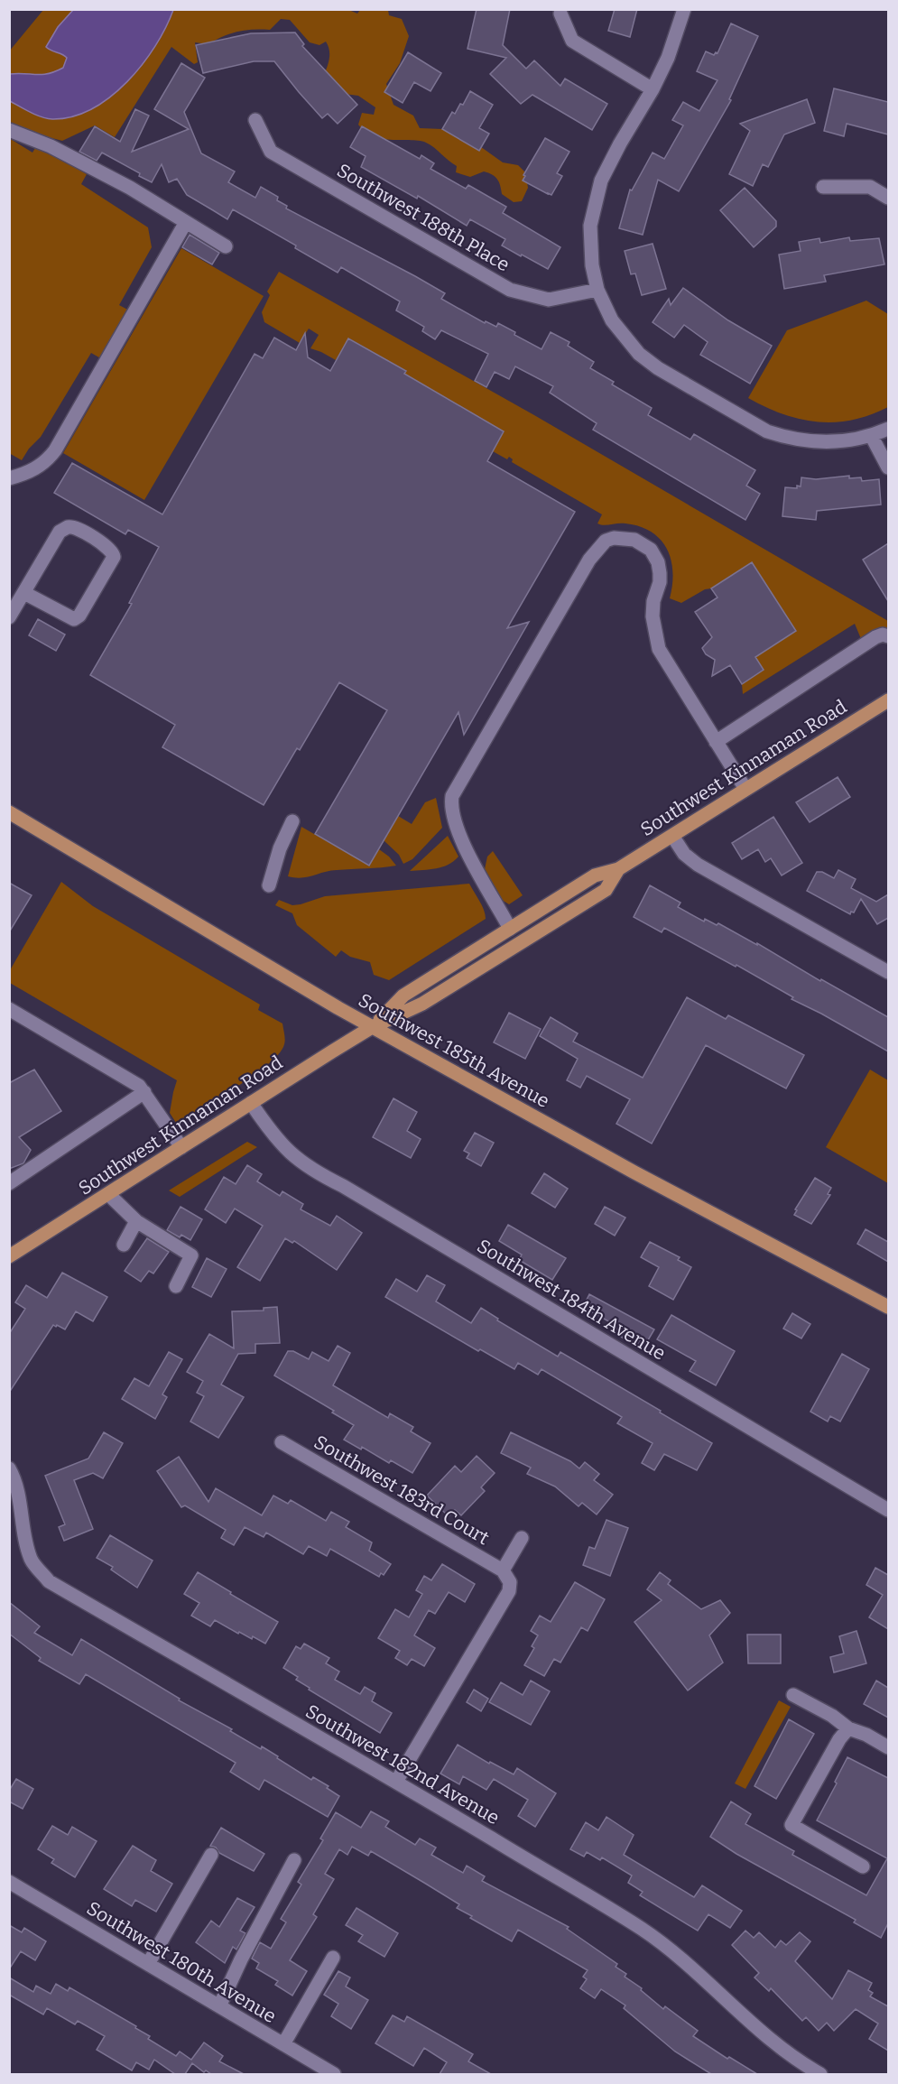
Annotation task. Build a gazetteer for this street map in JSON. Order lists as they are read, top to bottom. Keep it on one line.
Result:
{"streets":{"main road":["Southwest Kinnaman Road","Southwest 185th Avenue"],"street":["Southwest 188th Place","Southwest 184th Avenue","Southwest 183rd Court","Southwest 182nd Avenue","Southwest 180th Avenue"]},"crossings":[["Southwest Kinnaman Road","Southwest 185th Avenue"],["Southwest Kinnaman Road","Southwest 184th Avenue"]]}
